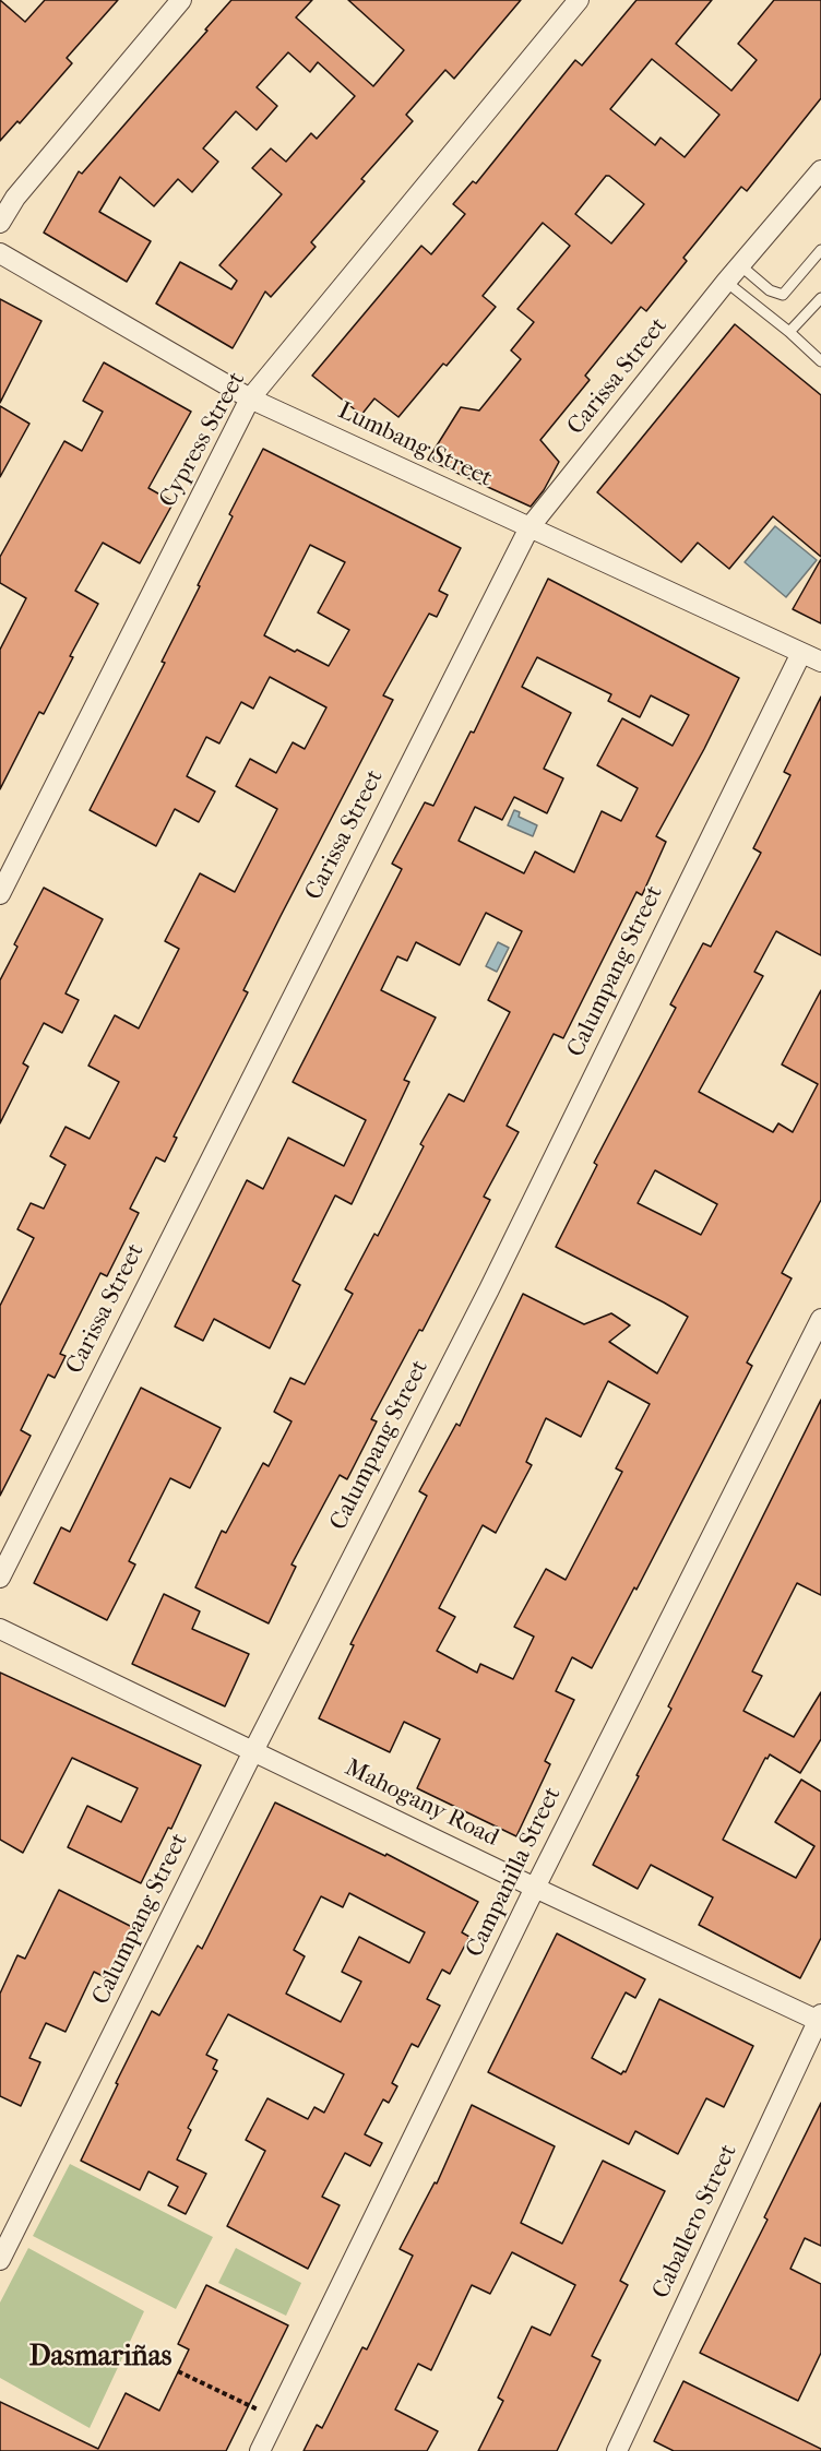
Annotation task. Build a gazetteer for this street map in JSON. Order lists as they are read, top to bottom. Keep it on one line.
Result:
{"streets":{"street":["Carissa Street","Cypress Street","Lumbang Street","Calumpang Street","Mahogany Road","Campanilla Street","Caballero Street"]},"crossings":[["Carissa Street","Lumbang Street"],["Cypress Street","Lumbang Street"],["Lumbang Street","Calumpang Street"],["Calumpang Street","Mahogany Road"],["Mahogany Road","Campanilla Street"],["Mahogany Road","Caballero Street"]],"districts":["Dasmariñas"]}
